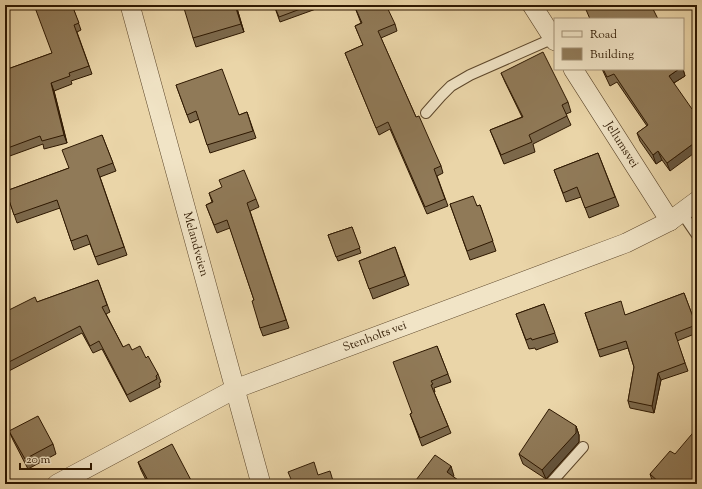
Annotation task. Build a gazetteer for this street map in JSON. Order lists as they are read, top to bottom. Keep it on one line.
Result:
{"streets":{"street":["Jellumsvei","Melandveien","Stenholts vei"]},"crossings":[["Jellumsvei","Stenholts vei"],["Melandveien","Stenholts vei"]],"legend":["Road","Building"],"scale_bar":"20 m"}
